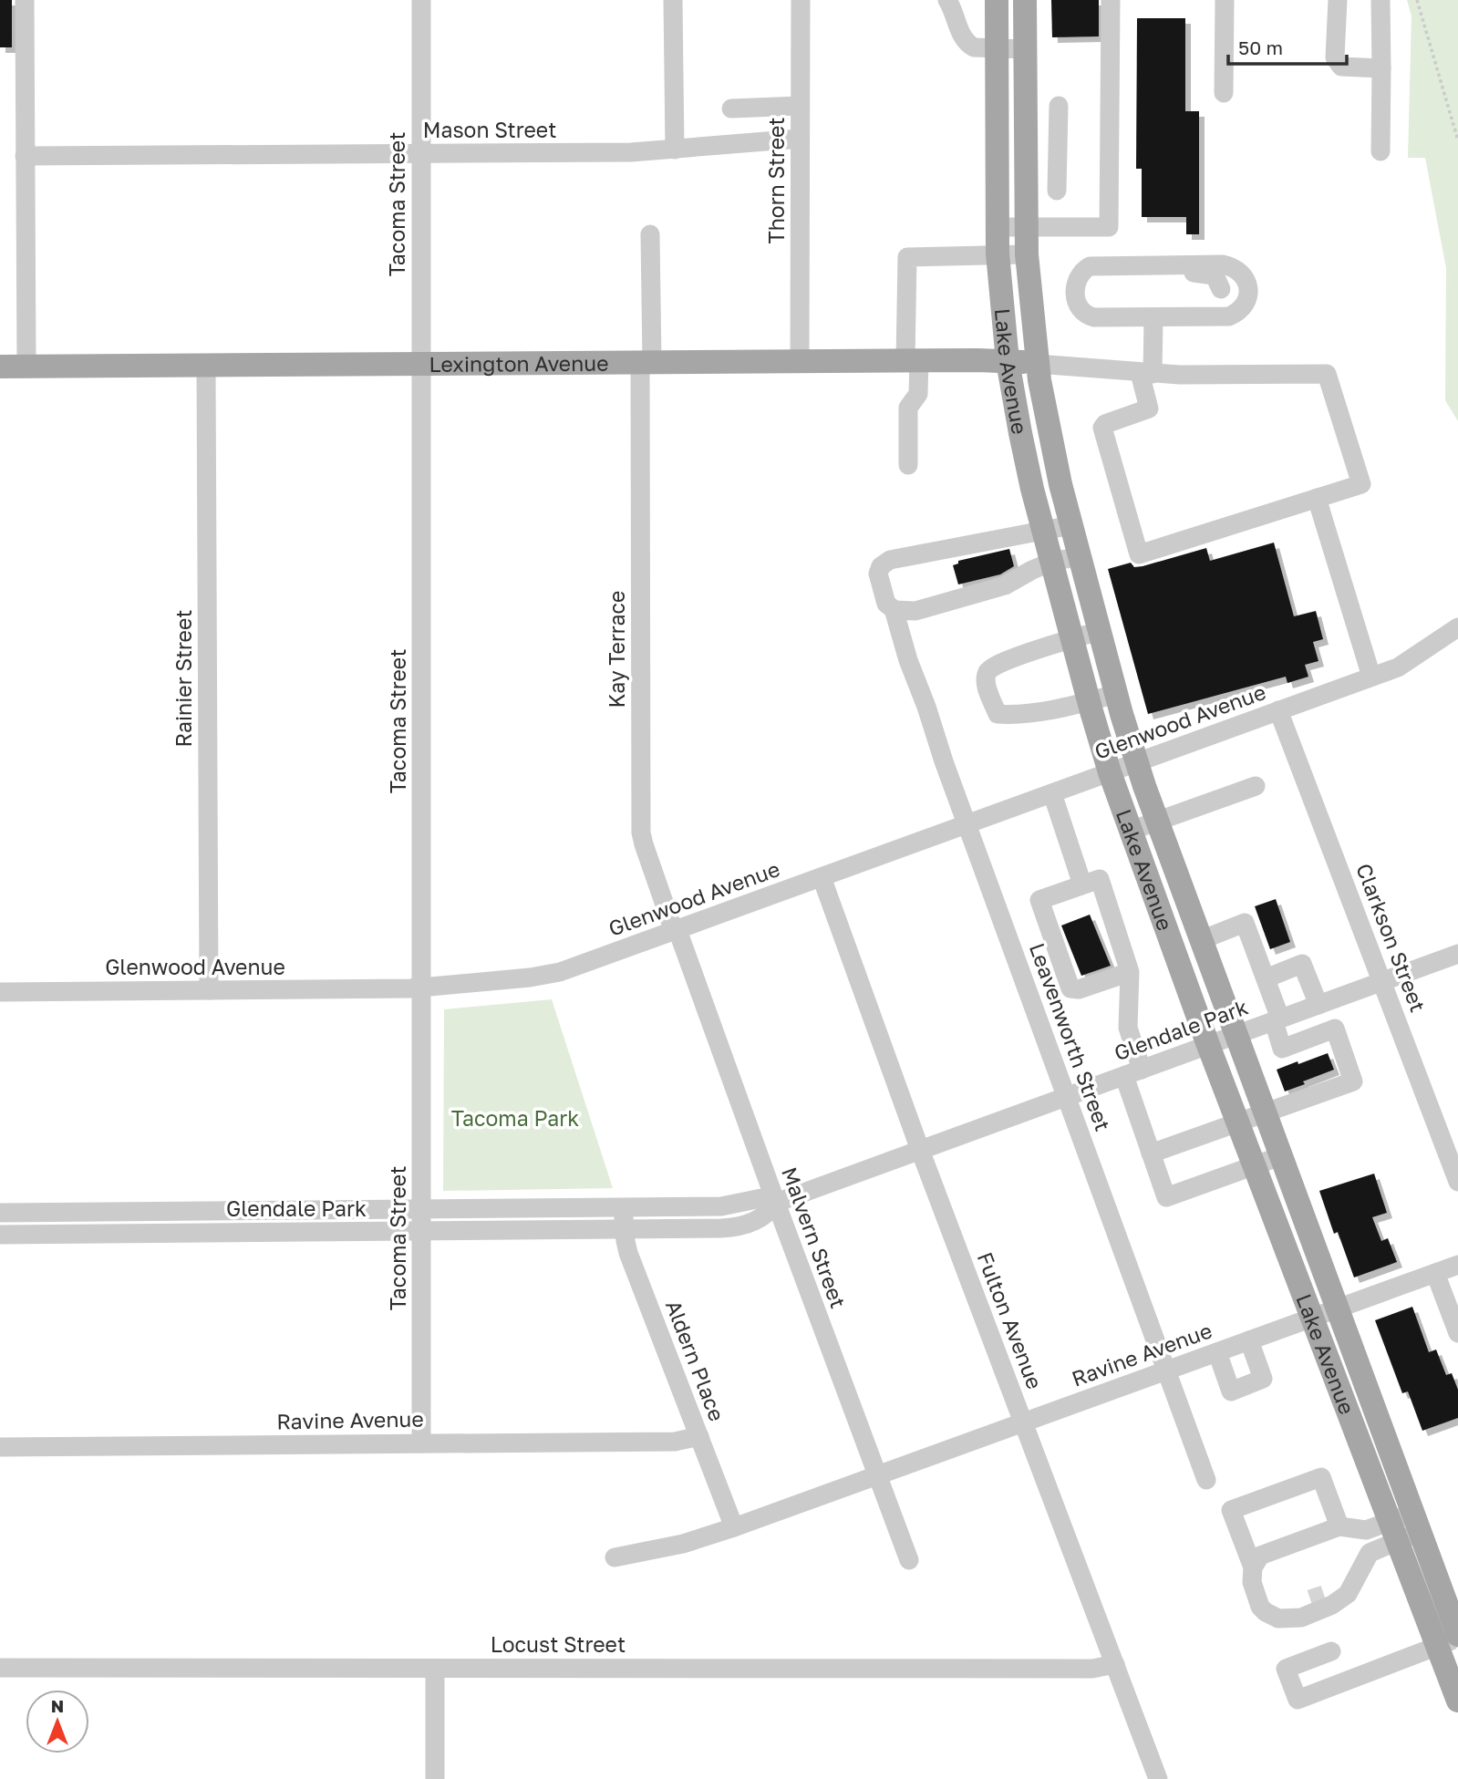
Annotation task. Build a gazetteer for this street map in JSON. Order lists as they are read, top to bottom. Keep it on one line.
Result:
{"streets":{"main road":["Lexington Avenue","Lake Avenue"],"street":["Mason Street","Thorn Street","Tacoma Street","Kay Terrace","Rainier Street","Glenwood Avenue","Clarkson Street","Glendale Park","Leavenworth Street","Malvern Street","Fulton Avenue","Ravine Avenue","Aldern Place","Locust Street"]},"crossings":[["Mason Street","Thorn Street"],["Mason Street","Tacoma Street"],["Thorn Street","Lexington Avenue"],["Tacoma Street","Lexington Avenue"],["Tacoma Street","Glenwood Avenue"],["Tacoma Street","Glendale Park"],["Tacoma Street","Ravine Avenue"],["Lexington Avenue","Lake Avenue"],["Lexington Avenue","Kay Terrace"],["Lexington Avenue","Rainier Street"],["Lake Avenue","Glenwood Avenue"],["Lake Avenue","Glendale Park"],["Lake Avenue","Leavenworth Street"],["Lake Avenue","Ravine Avenue"],["Kay Terrace","Glenwood Avenue"],["Kay Terrace","Malvern Street"],["Rainier Street","Glenwood Avenue"],["Glenwood Avenue","Clarkson Street"],["Glenwood Avenue","Leavenworth Street"],["Glenwood Avenue","Malvern Street"],["Glenwood Avenue","Fulton Avenue"],["Clarkson Street","Glendale Park"],["Glendale Park","Leavenworth Street"],["Glendale Park","Malvern Street"],["Glendale Park","Fulton Avenue"],["Glendale Park","Aldern Place"],["Leavenworth Street","Ravine Avenue"],["Malvern Street","Ravine Avenue"],["Fulton Avenue","Ravine Avenue"],["Fulton Avenue","Locust Street"],["Ravine Avenue","Aldern Place"]],"parks":["Tacoma Park"],"scale_bar":"50 m","north":"top"}
